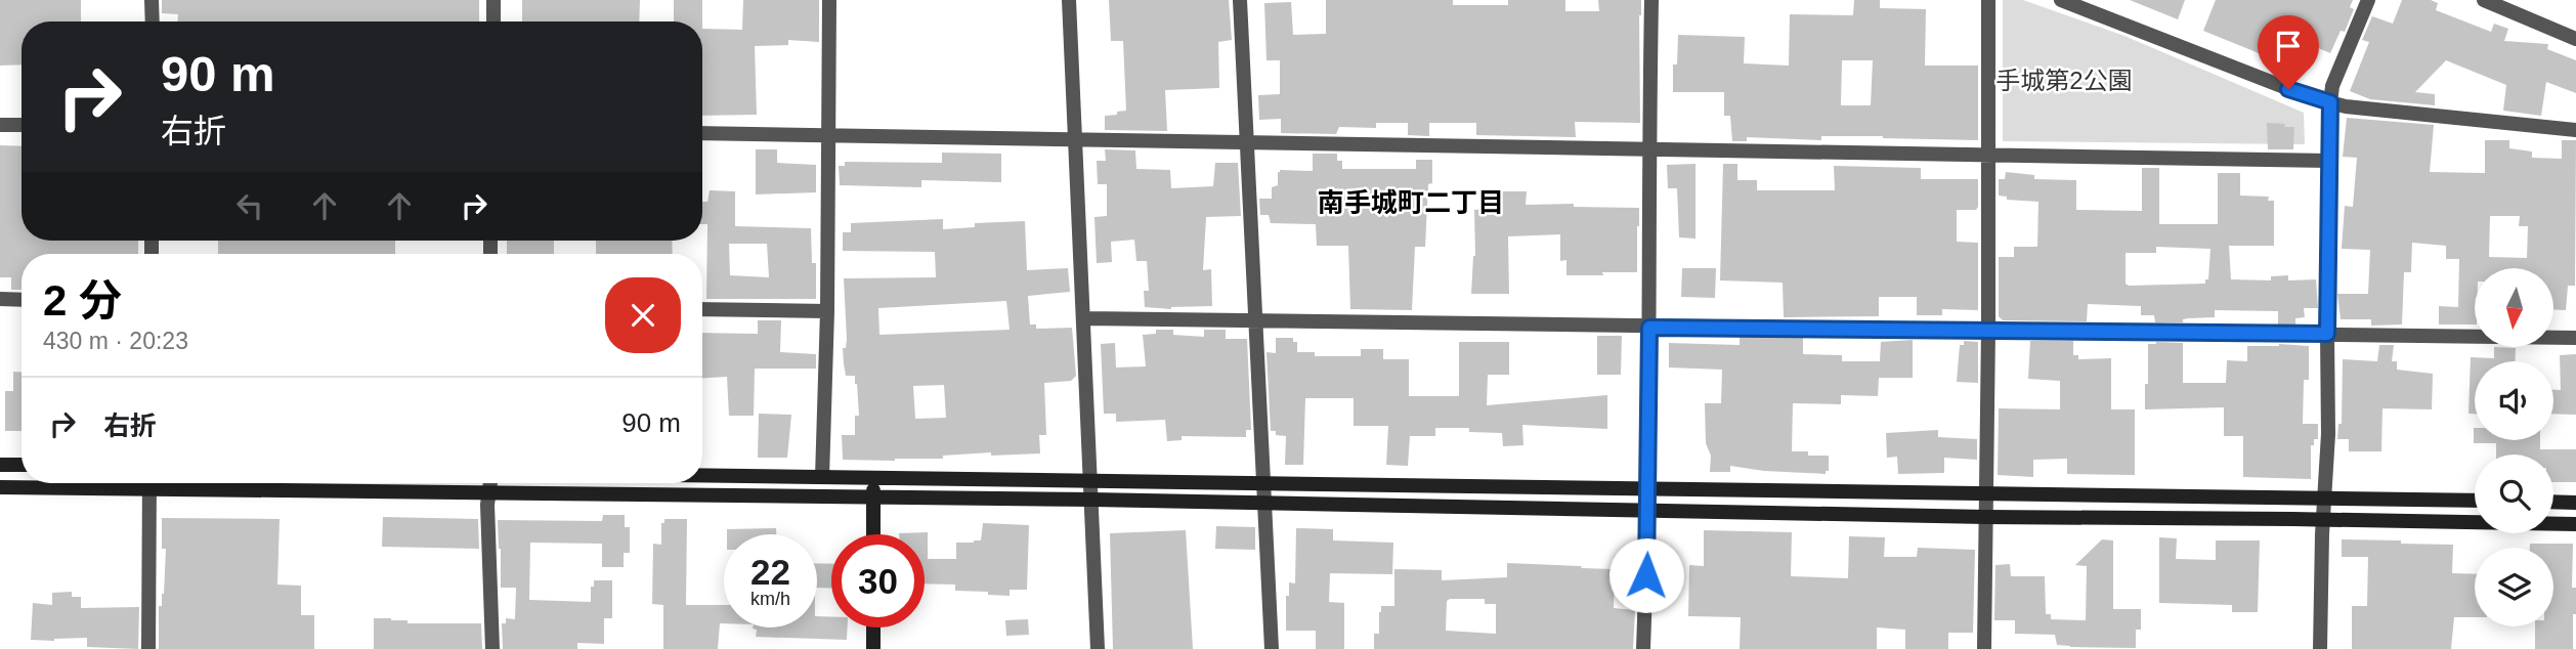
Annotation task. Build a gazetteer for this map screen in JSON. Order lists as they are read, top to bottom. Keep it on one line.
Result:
{"districts":["南手城町二丁目"],"parks":["手城第2公園"],"north":"bottom","page":{"turn":["90 m","右折"],"heading":["2 分","430 m · 20:23"],"list":[{"name":"右折","value":"90 m"}],"speed":"22 km/h","limit":"30"}}
